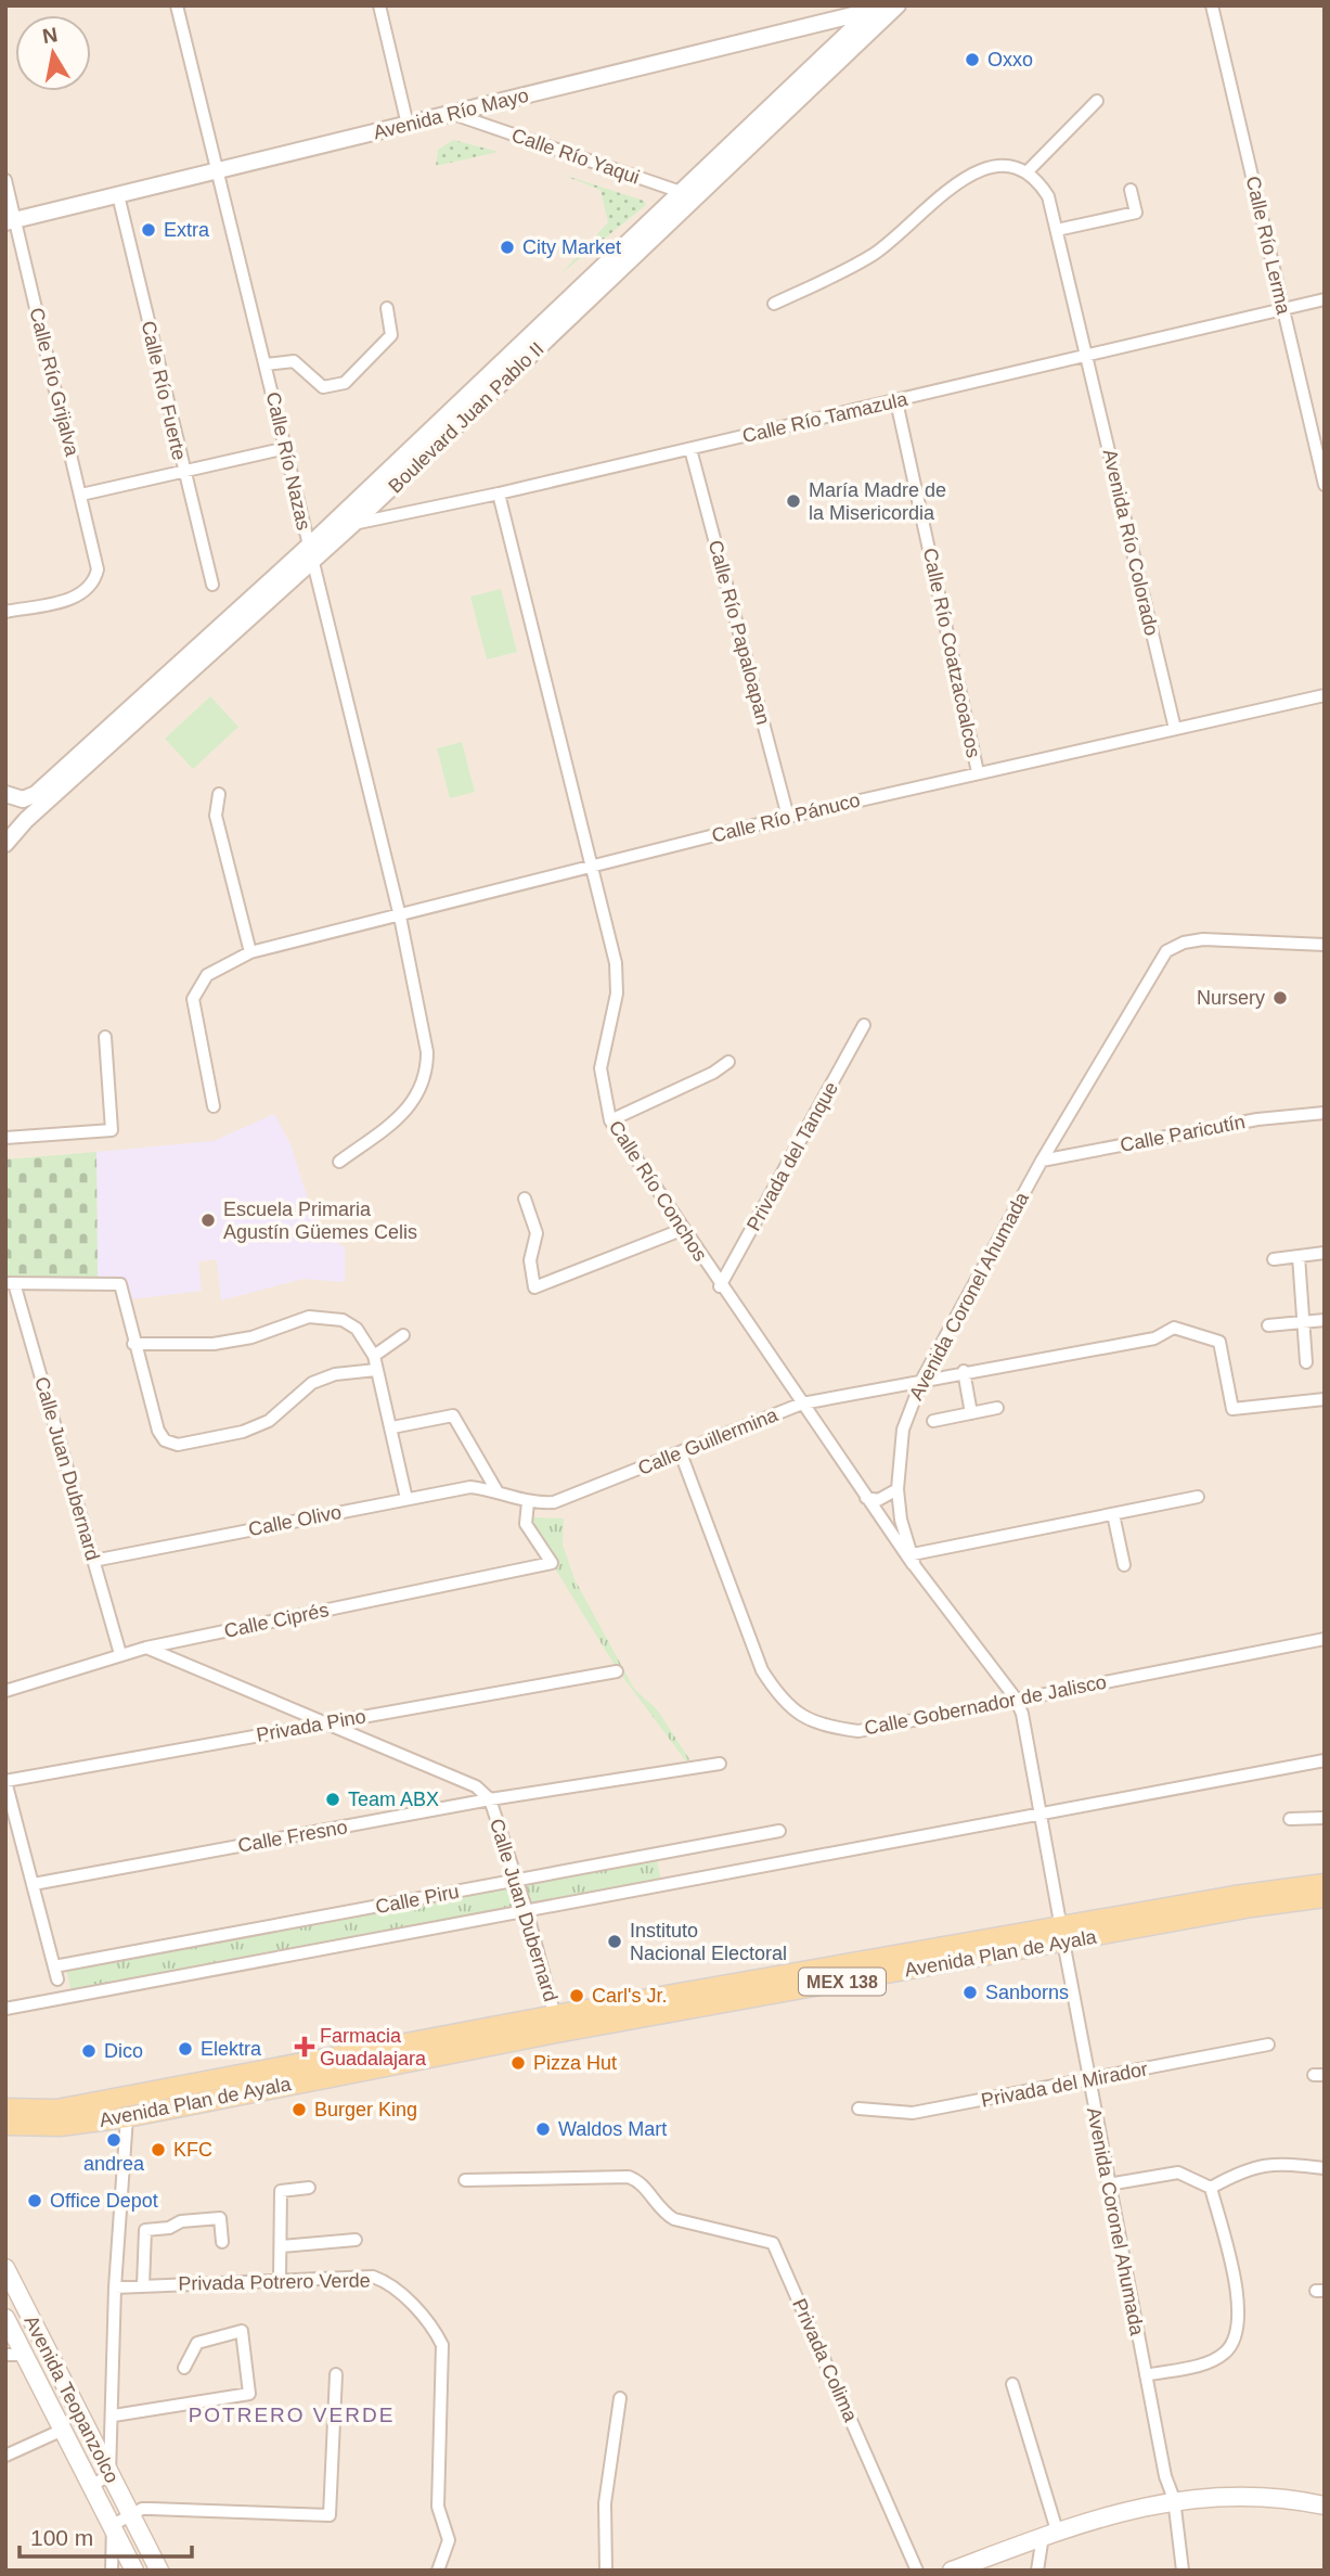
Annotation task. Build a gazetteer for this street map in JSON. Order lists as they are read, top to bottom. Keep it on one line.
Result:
{"streets":{"main road":["Avenida Plan de Ayala","MEX 138","Avenida Teopanzolco"],"street":["Avenida Río Mayo","Calle Río Yaqui","Calle Río Lerma","Calle Río Grijalva","Calle Río Fuerte","Boulevard Juan Pablo II","Calle Río Tamazula","Calle Río Nazas","Avenida Río Colorado","Calle Río Papaloapan","Calle Río Coatzacoalcos","Calle Río Pánuco","Calle Paricutín","Privada del Tanque","Calle Río Conchos","Avenida Coronel Ahumada","Calle Guillermina","Calle Juan Dubernard","Calle Olivo","Calle Ciprés","Calle Gobernador de Jalisco","Privada Pino","Calle Fresno","Calle Piru","Privada del Mirador","Privada Potrero Verde","Privada Colima"]},"crossings":[["Avenida Río Mayo","Calle Río Yaqui"],["Avenida Río Mayo","Calle Río Grijalva"],["Avenida Río Mayo","Calle Río Fuerte"],["Avenida Río Mayo","Boulevard Juan Pablo II"],["Avenida Río Mayo","Calle Río Nazas"],["Calle Río Yaqui","Boulevard Juan Pablo II"],["Calle Río Lerma","Calle Río Tamazula"],["Boulevard Juan Pablo II","Calle Río Tamazula"],["Boulevard Juan Pablo II","Calle Río Nazas"],["Calle Río Tamazula","Avenida Río Colorado"],["Calle Río Tamazula","Calle Río Papaloapan"],["Calle Río Tamazula","Calle Río Coatzacoalcos"],["Calle Río Tamazula","Calle Río Conchos"],["Calle Río Nazas","Calle Río Pánuco"],["Avenida Río Colorado","Calle Río Pánuco"],["Calle Río Papaloapan","Calle Río Pánuco"],["Calle Río Coatzacoalcos","Calle Río Pánuco"],["Calle Río Pánuco","Calle Río Conchos"],["Calle Paricutín","Avenida Coronel Ahumada"],["Privada del Tanque","Calle Río Conchos"],["Calle Río Conchos","Avenida Coronel Ahumada"],["Calle Río Conchos","Calle Guillermina"],["Avenida Coronel Ahumada","Calle Guillermina"],["Avenida Coronel Ahumada","Calle Gobernador de Jalisco"],["Avenida Coronel Ahumada","Avenida Plan de Ayala"],["Avenida Coronel Ahumada","Privada del Mirador"],["Calle Guillermina","Calle Olivo"],["Calle Guillermina","Calle Ciprés"],["Calle Guillermina","Calle Gobernador de Jalisco"],["Calle Juan Dubernard","Calle Olivo"],["Calle Juan Dubernard","Calle Ciprés"],["Calle Juan Dubernard","Privada Pino"],["Calle Juan Dubernard","Calle Fresno"],["Calle Juan Dubernard","Calle Piru"],["Calle Juan Dubernard","Avenida Plan de Ayala"]],"districts":["POTRERO VERDE"],"places":{"other":["Oxxo","Extra","City Market","María Madre de la Misericordia","Nursery","Escuela Primaria Agustín Güemes Celis","Team ABX","Instituto Nacional Electoral","Sanborns","Carl's Jr.","Elektra","Dico","Pizza Hut","Burger King","Waldos Mart","andrea","KFC","Office Depot"],"health":["Farmacia Guadalajara"]},"scale_bar":"100 m","north":"top"}
